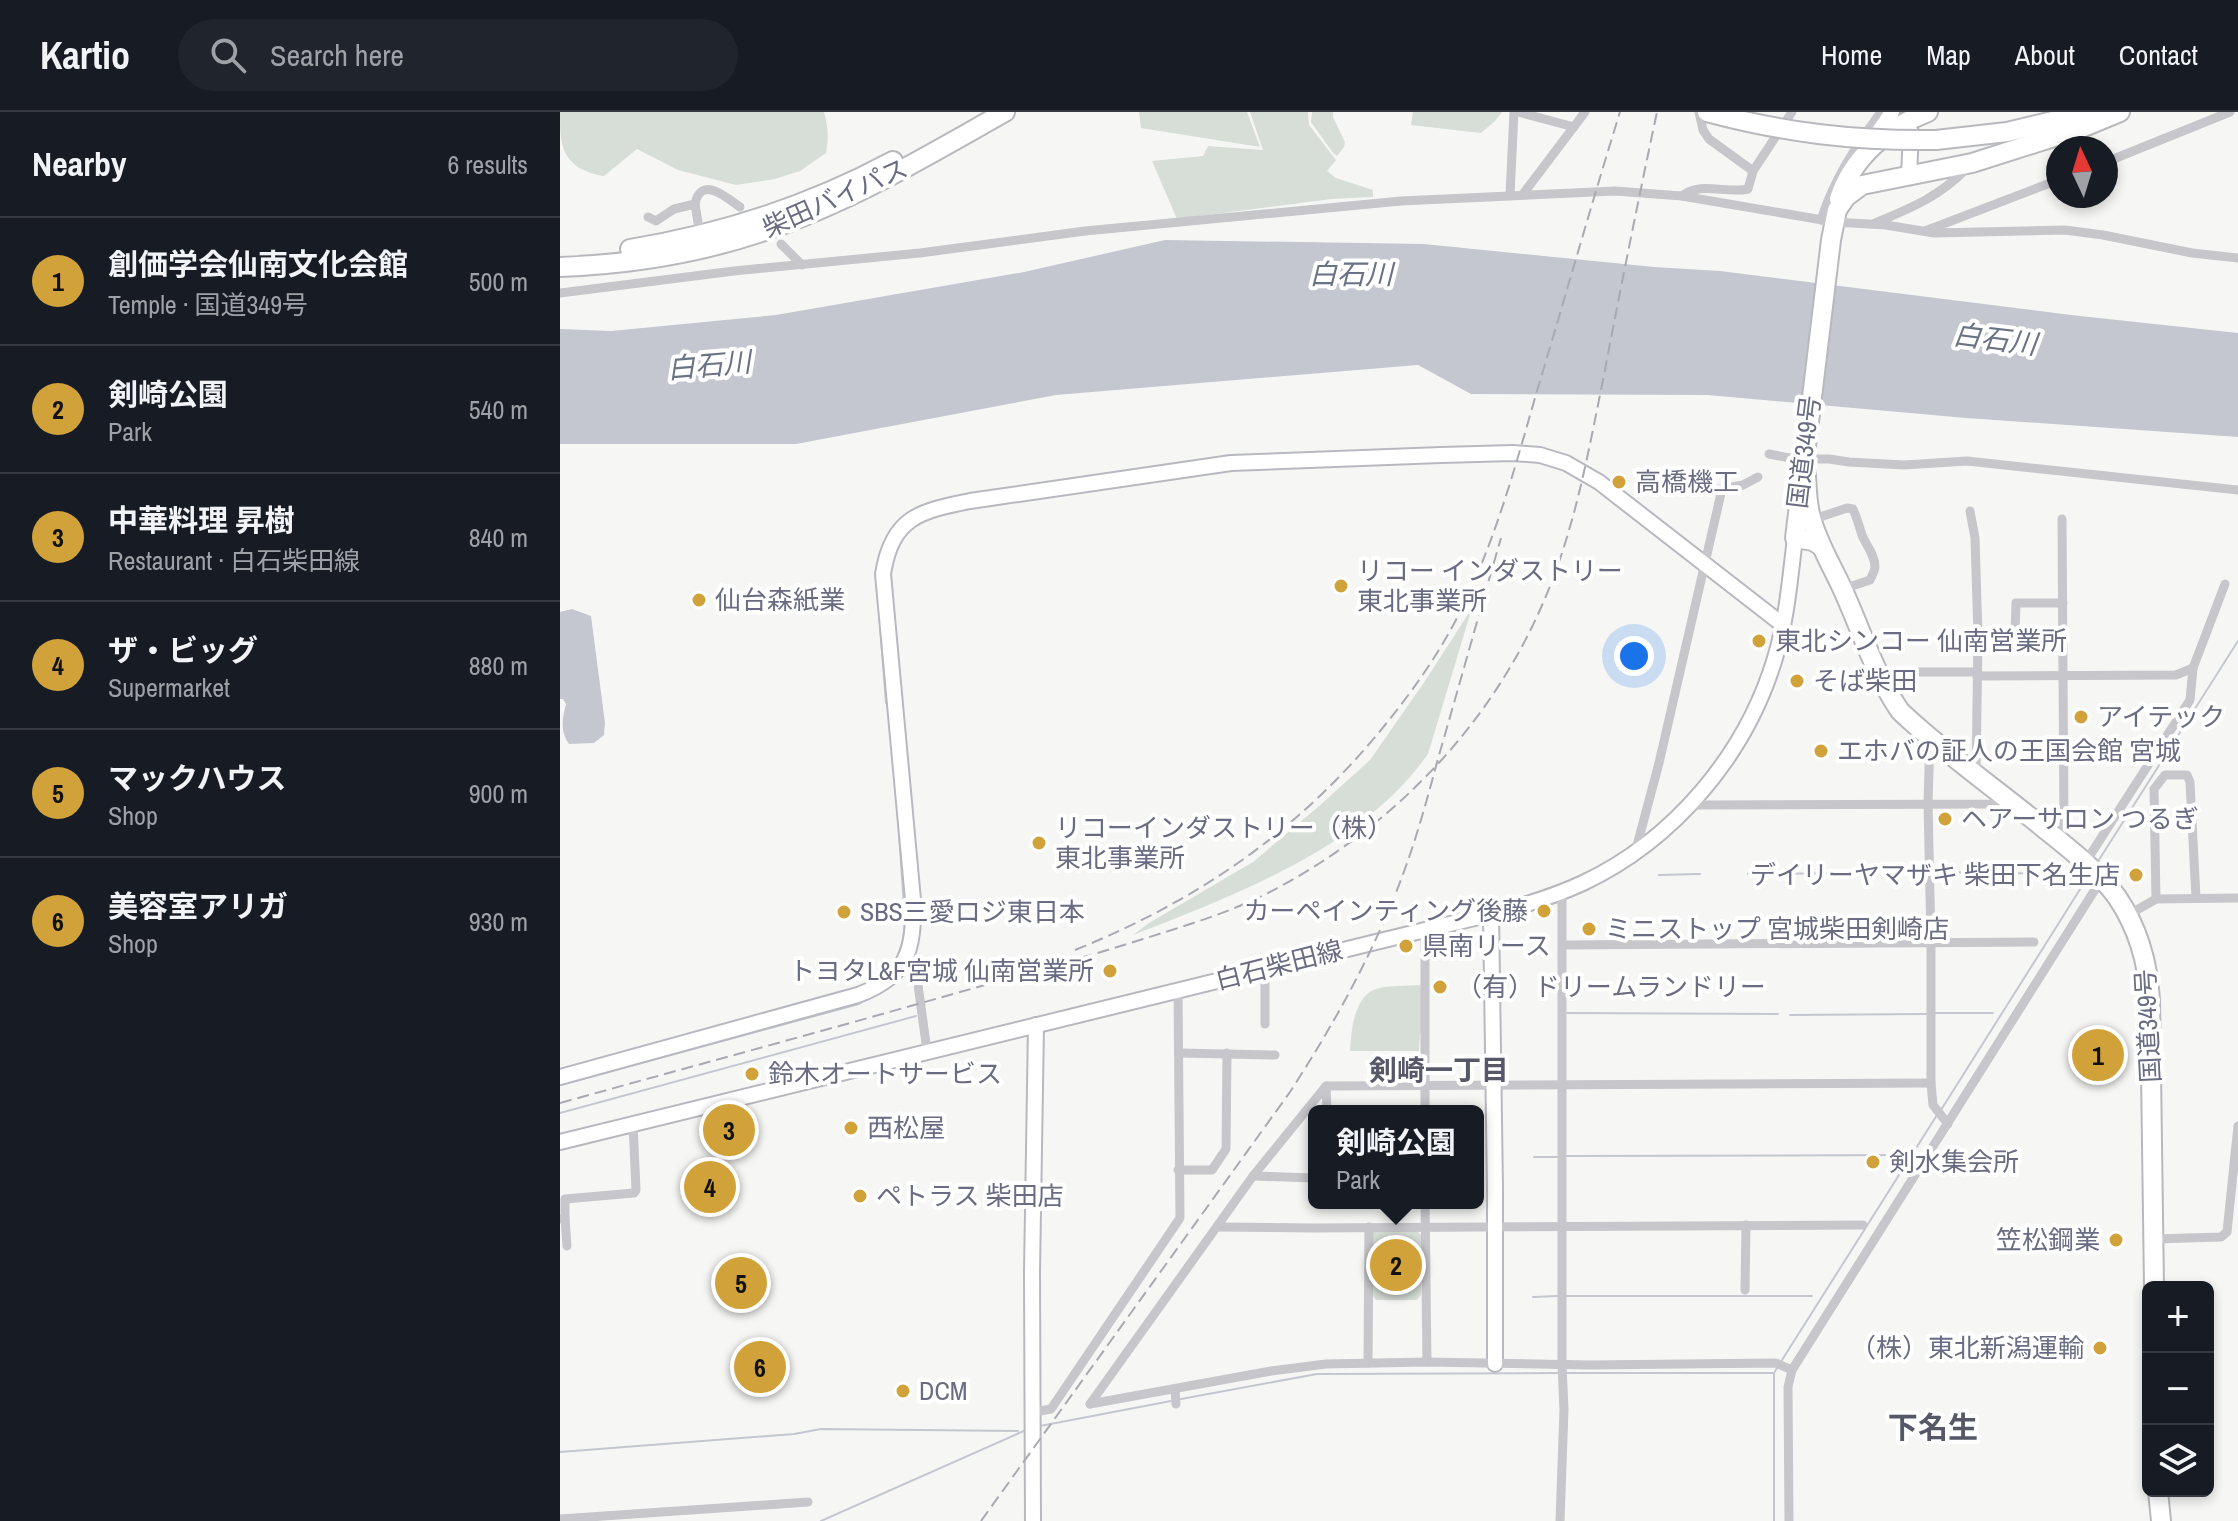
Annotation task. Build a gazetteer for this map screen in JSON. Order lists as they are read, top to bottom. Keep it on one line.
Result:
{"streets":{"highway":["柴田バイパス","国道349号"],"street":["白石柴田線"]},"crossings":[["国道349号","白石柴田線"]],"districts":["剣崎一丁目","下名生"],"water":["白石川"],"places":["高橋機工","リコー インダストリー 東北事業所","仙台森紙業","東北シンコー 仙南営業所","そば柴田","アイテック","エホバの証人の王国会館 宮城","ヘアーサロン つるぎ","リコーインダストリー（株） 東北事業所","デイリーヤマザキ 柴田下名生店","カーペインティング後藤","SBS三愛ロジ東日本","ミニストップ 宮城柴田剣崎店","県南リース","トヨタL&F宮城 仙南営業所","（有）ドリームランドリー","鈴木オートサービス","西松屋","剣水集会所","ペトラス 柴田店","笠松鋼業","（株）東北新潟運輸","DCM"],"north":"top","page":{"header":"Kartio","search":"Search here","nav":["Home","Map","About","Contact"],"heading":["Nearby","6 results"],"list":[{"mark":"1","name":"創価学会仙南文化会館","note":"Temple · 国道349号","value":"500 m"},{"mark":"2","name":"剣崎公園","note":"Park","value":"540 m"},{"mark":"3","name":"中華料理 昇樹","note":"Restaurant · 白石柴田線","value":"840 m"},{"mark":"4","name":"ザ・ビッグ","note":"Supermarket","value":"880 m"},{"mark":"5","name":"マックハウス","note":"Shop","value":"900 m"},{"mark":"6","name":"美容室アリガ","note":"Shop","value":"930 m"}],"pins":["1","3","4","2","5","6"],"popup":["剣崎公園","Park"],"map_buttons":["+","−"]}}
